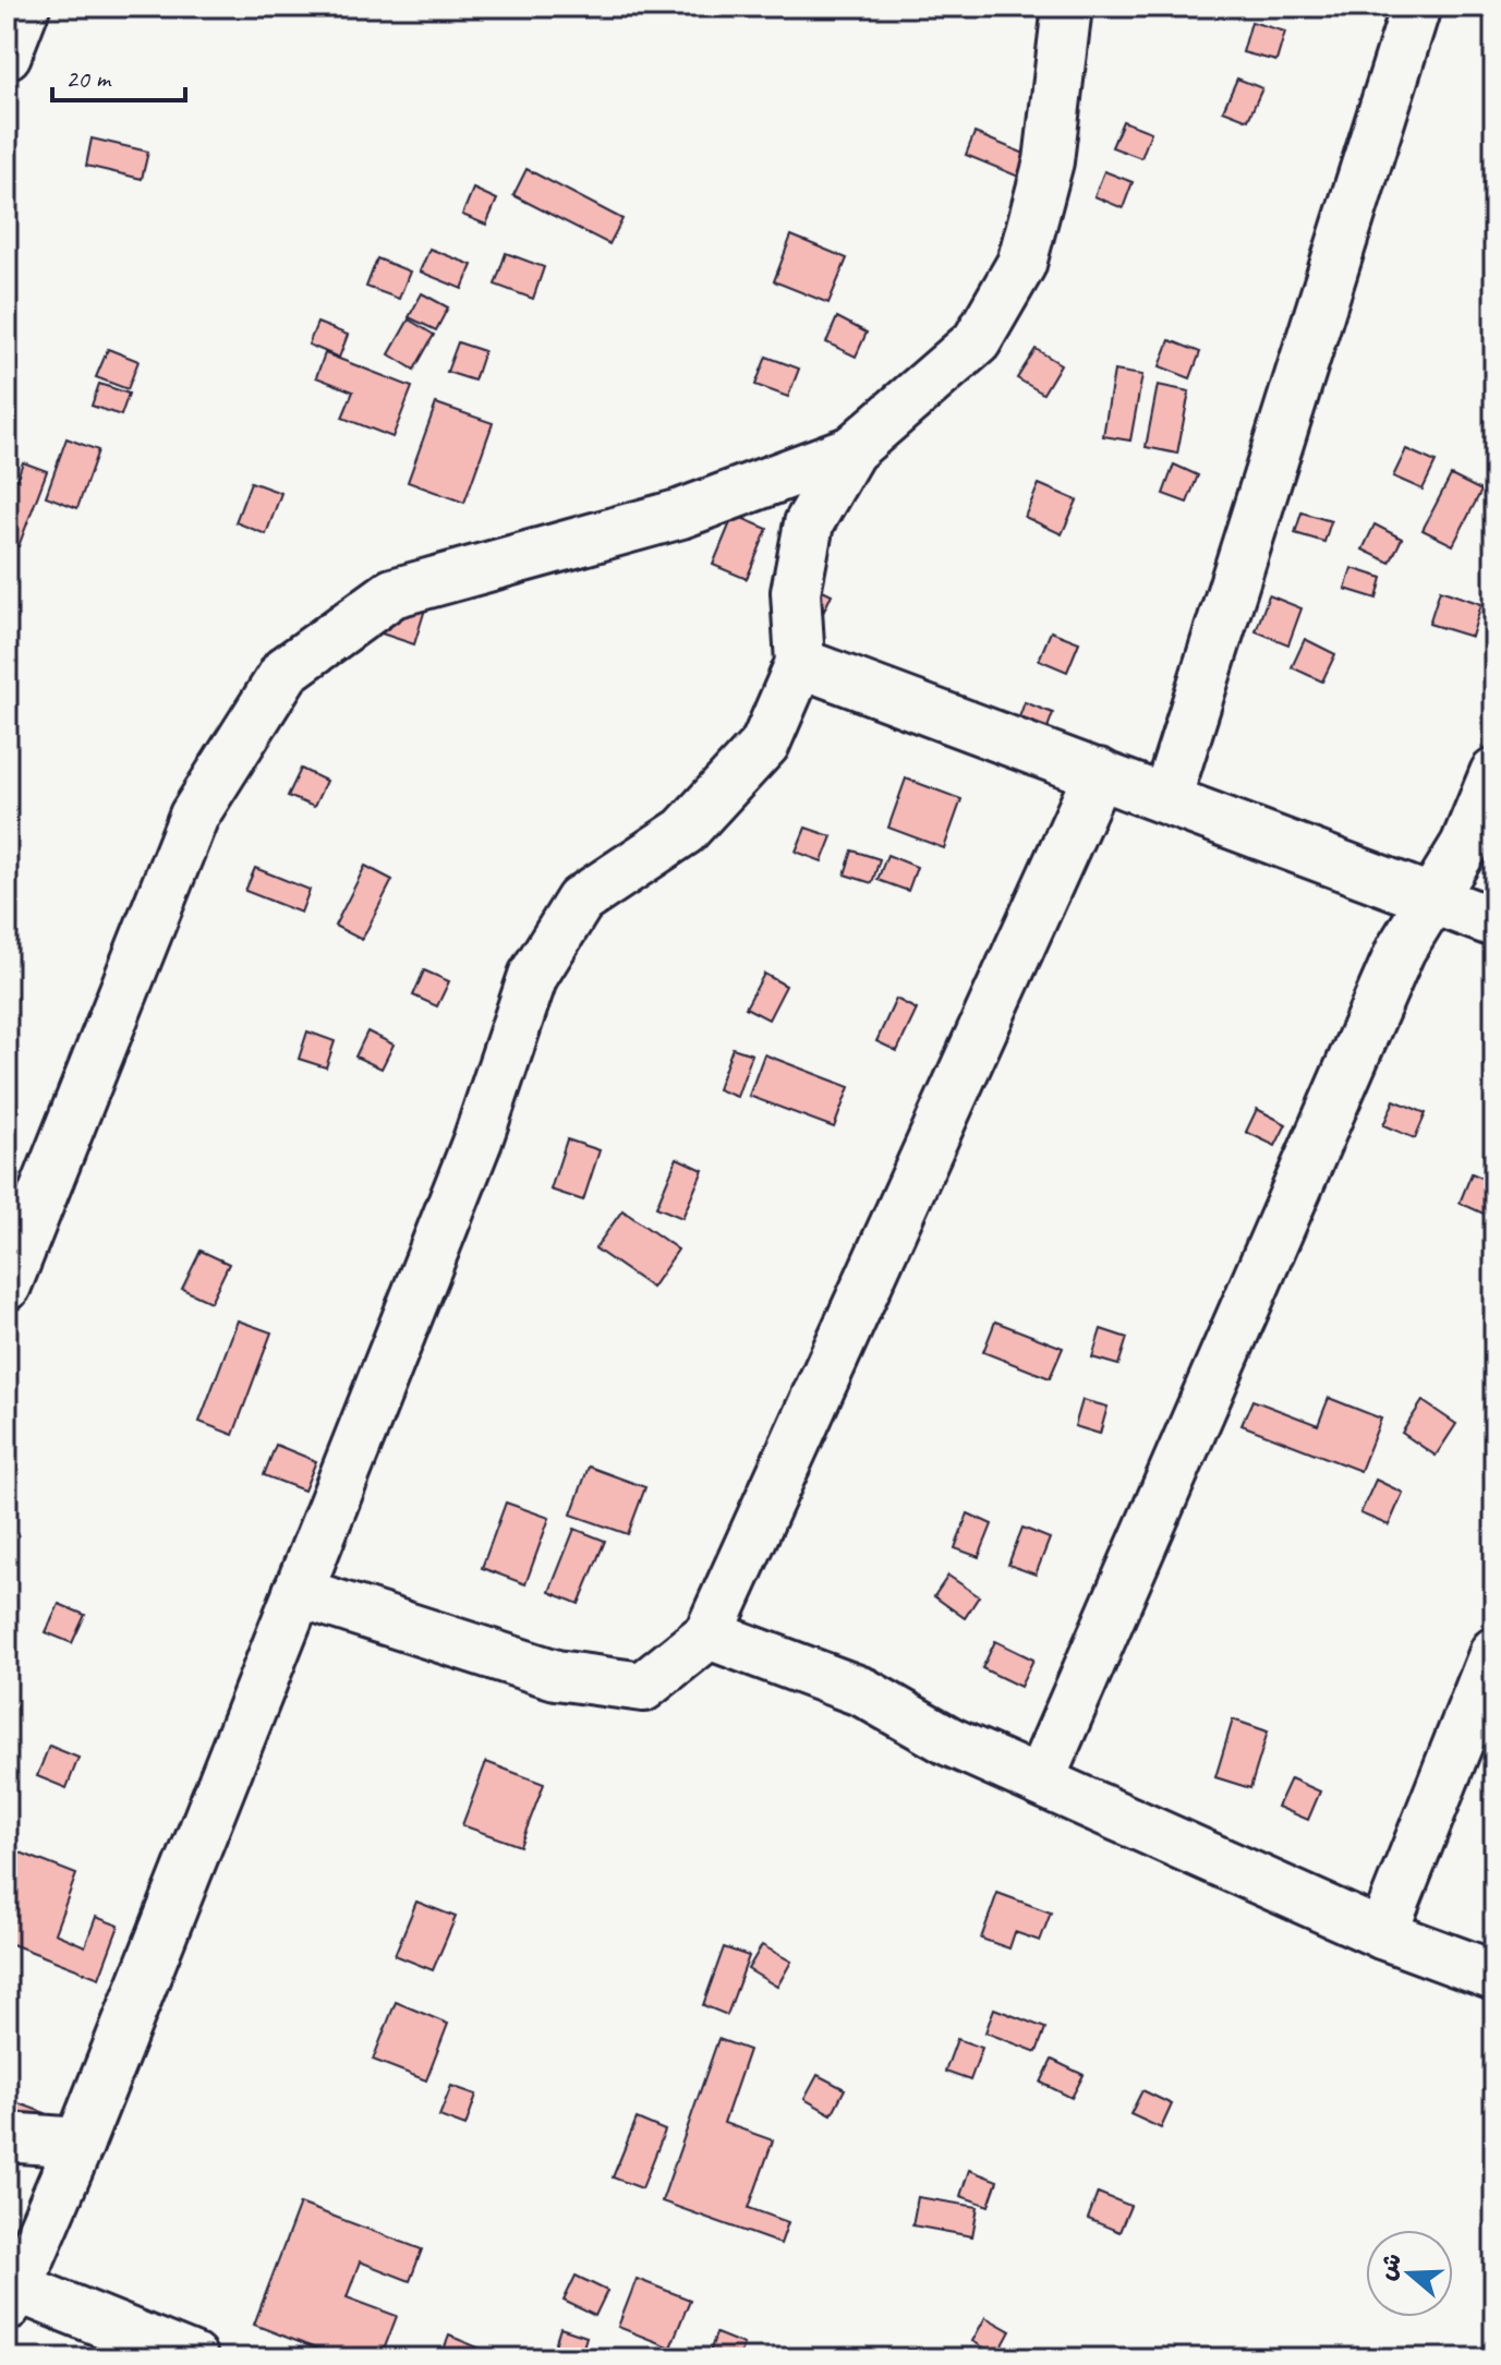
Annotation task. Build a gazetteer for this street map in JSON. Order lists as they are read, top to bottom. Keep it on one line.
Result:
{"scale_bar":"20 m","north":"left"}
